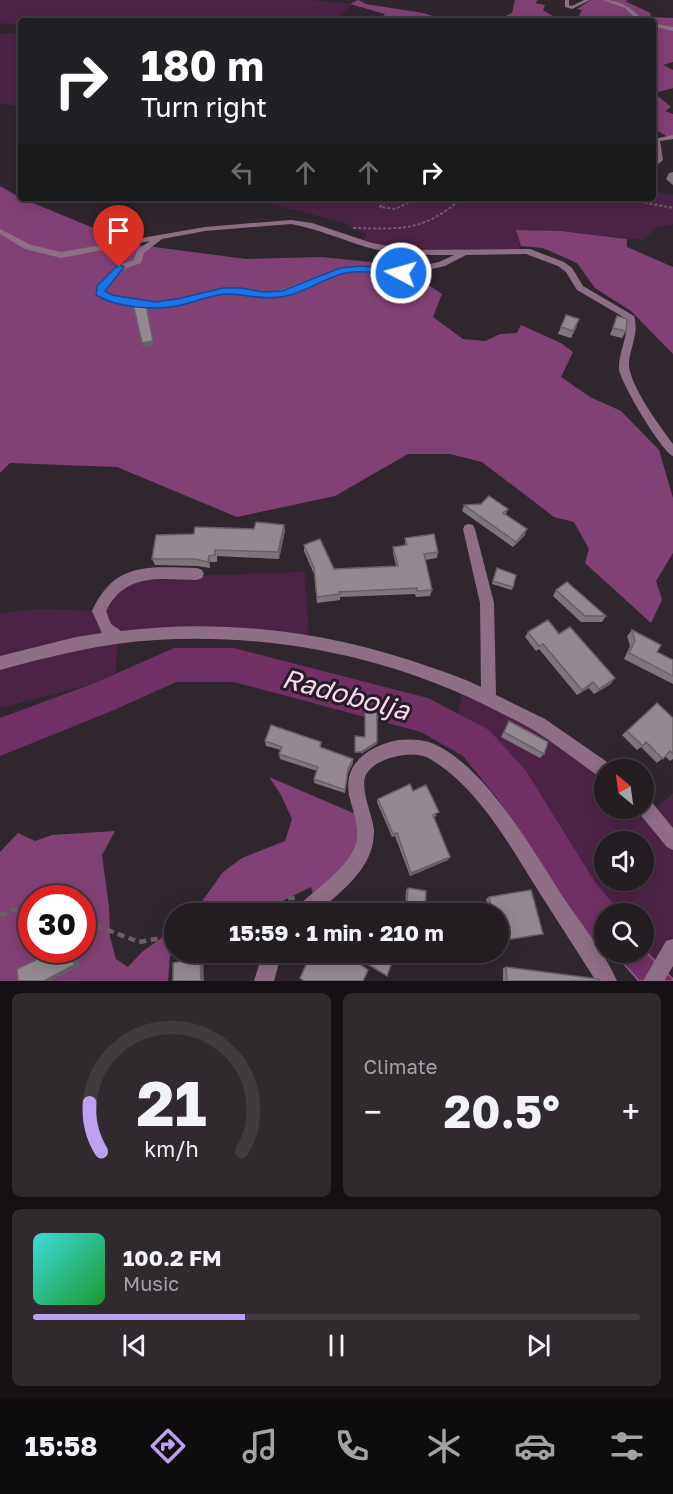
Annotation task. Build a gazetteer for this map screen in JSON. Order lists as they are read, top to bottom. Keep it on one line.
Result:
{"water":["Radobolja"],"north":"top left","page":{"turn":["180 m","Turn right"],"limit":"30","trip":"15:59 · 1 min · 210 m","tile":"Climate","heat":["−","20.5°","+"],"song":["100.2 FM","Music"],"tabs":"15:58","gauge":["21","km/h"]}}
